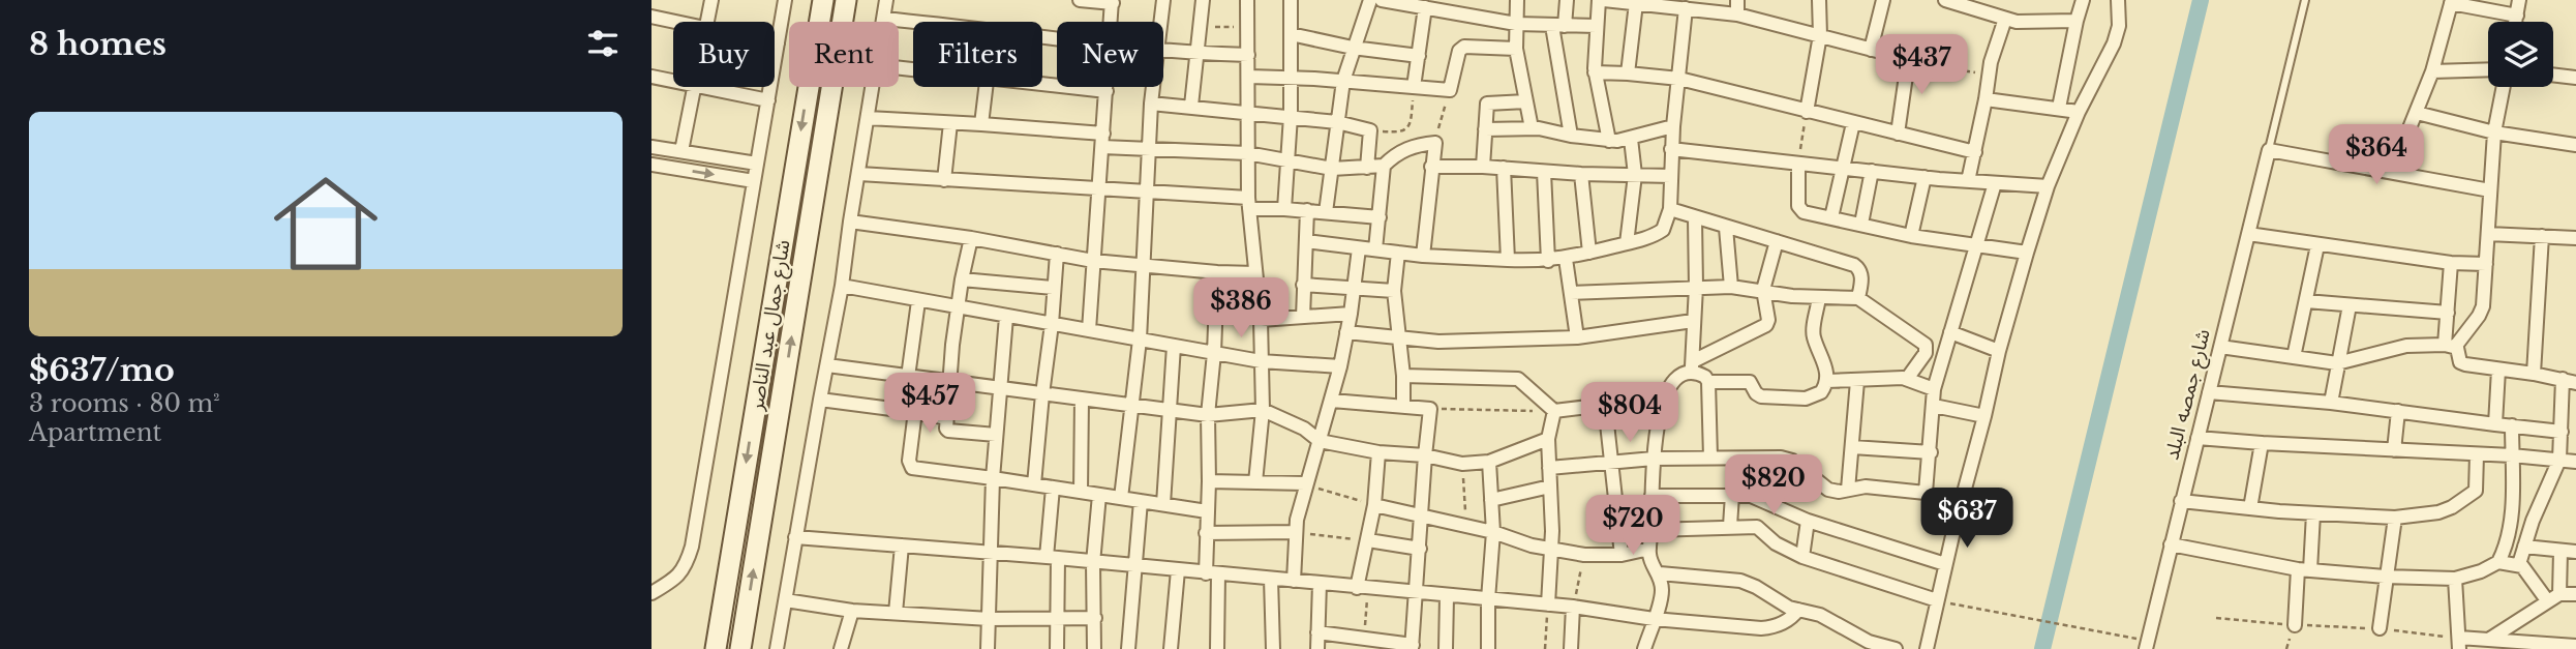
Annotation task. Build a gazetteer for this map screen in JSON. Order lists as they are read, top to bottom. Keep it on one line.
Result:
{"streets":{"main road":["شارع جمال عبد الناصر"],"street":["شارع جمصه البلد"]},"page":{"heading":"8 homes","chip":["Buy","Rent","Filters","New"],"price":["$437","$364","$386","$457","$804","$820","$637","$720"],"list":[{"name":"$637/mo","note":"3 rooms · 80 m² · Apartment"}]}}
